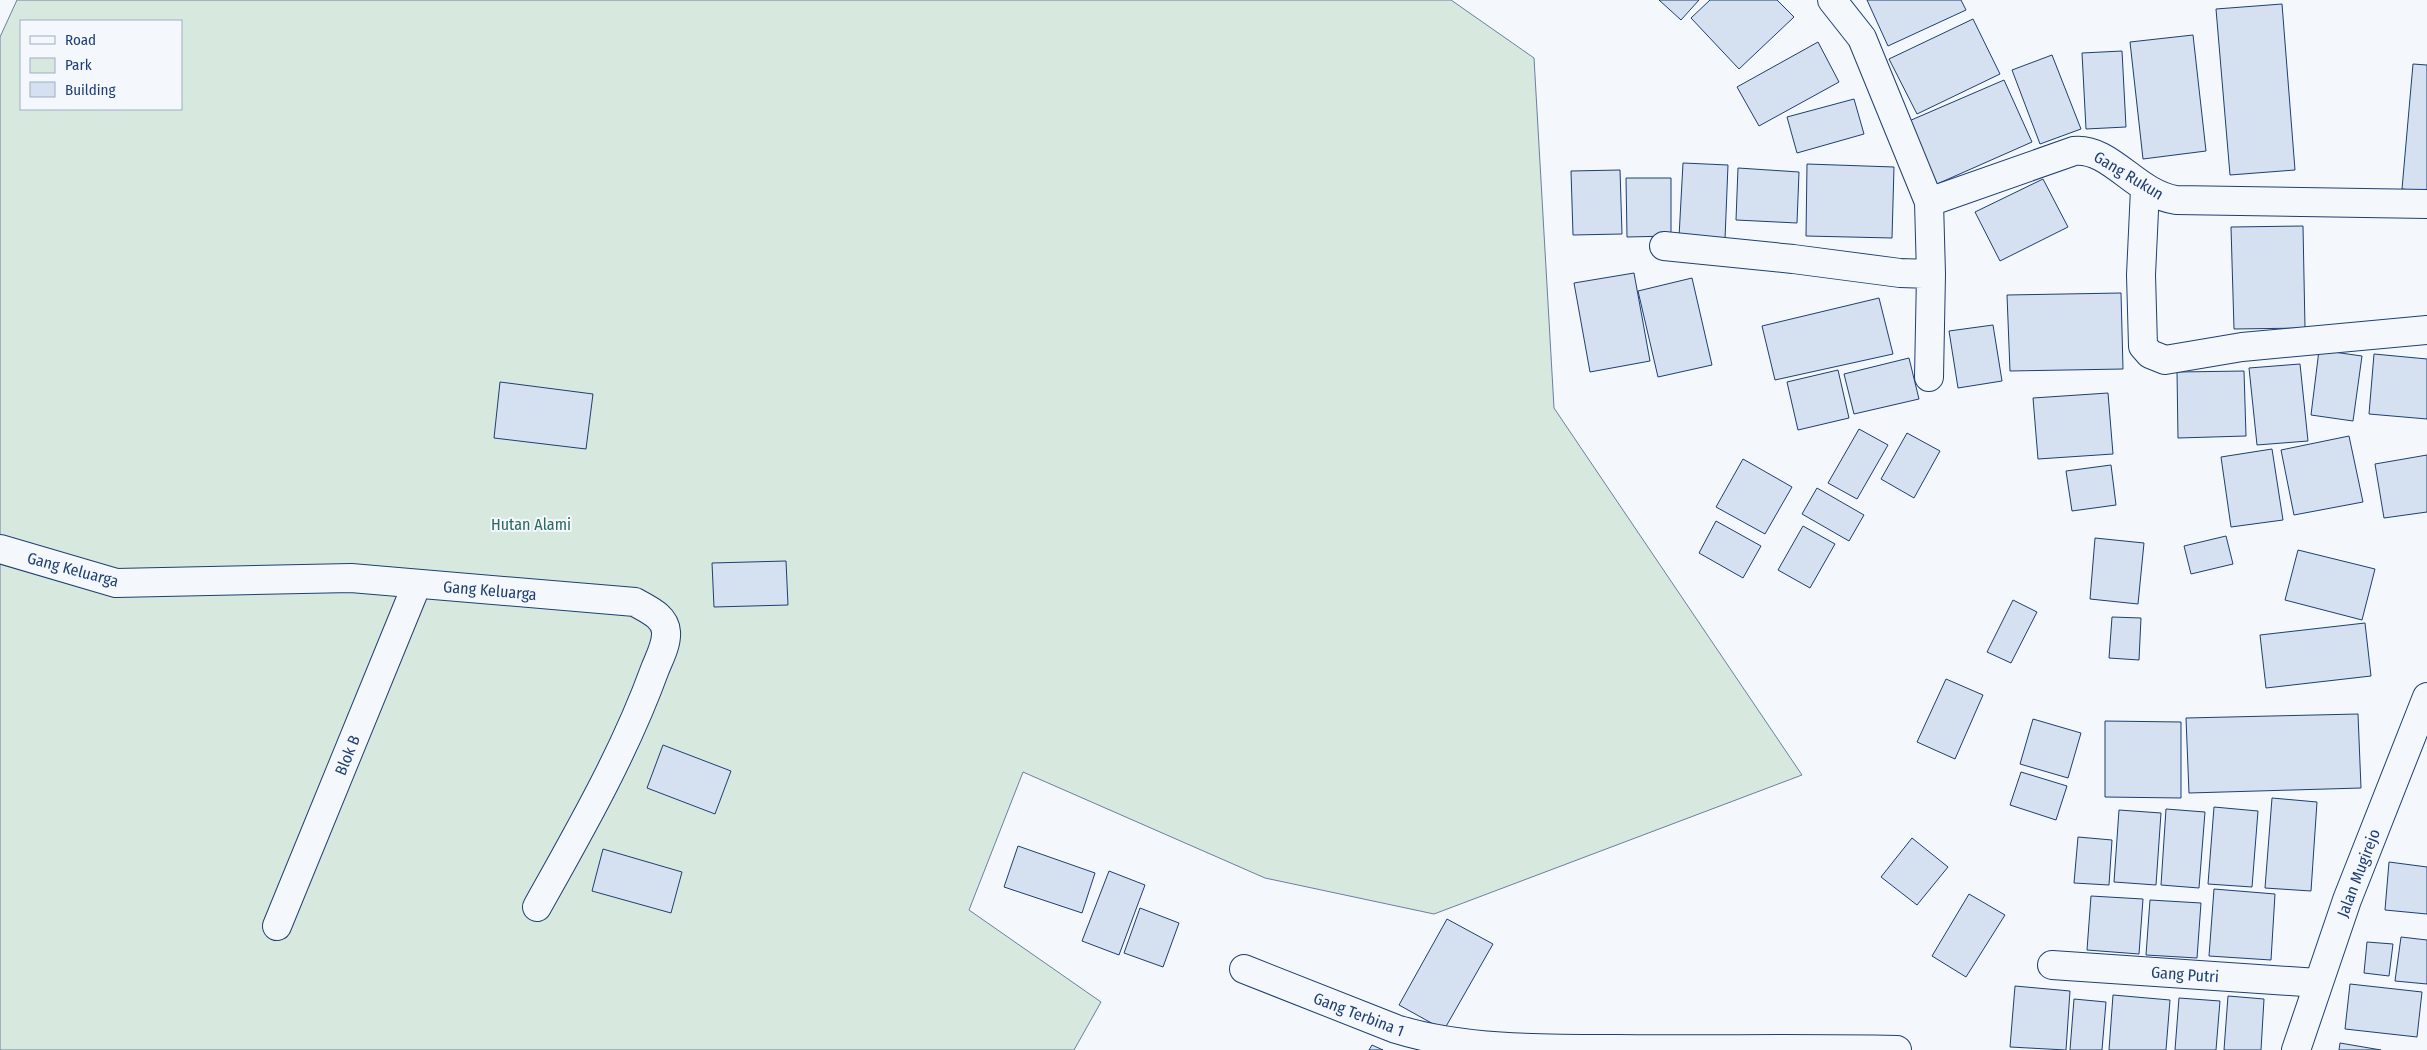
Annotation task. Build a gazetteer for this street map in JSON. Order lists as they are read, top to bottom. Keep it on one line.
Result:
{"streets":{"street":["Gang Rukun","Gang Keluarga","Blok B","Jalan Mugirejo","Gang Putri","Gang Terbina 1"]},"crossings":[["Gang Keluarga","Blok B"],["Jalan Mugirejo","Gang Putri"]],"parks":["Hutan Alami"],"legend":["Road","Park","Building"]}
